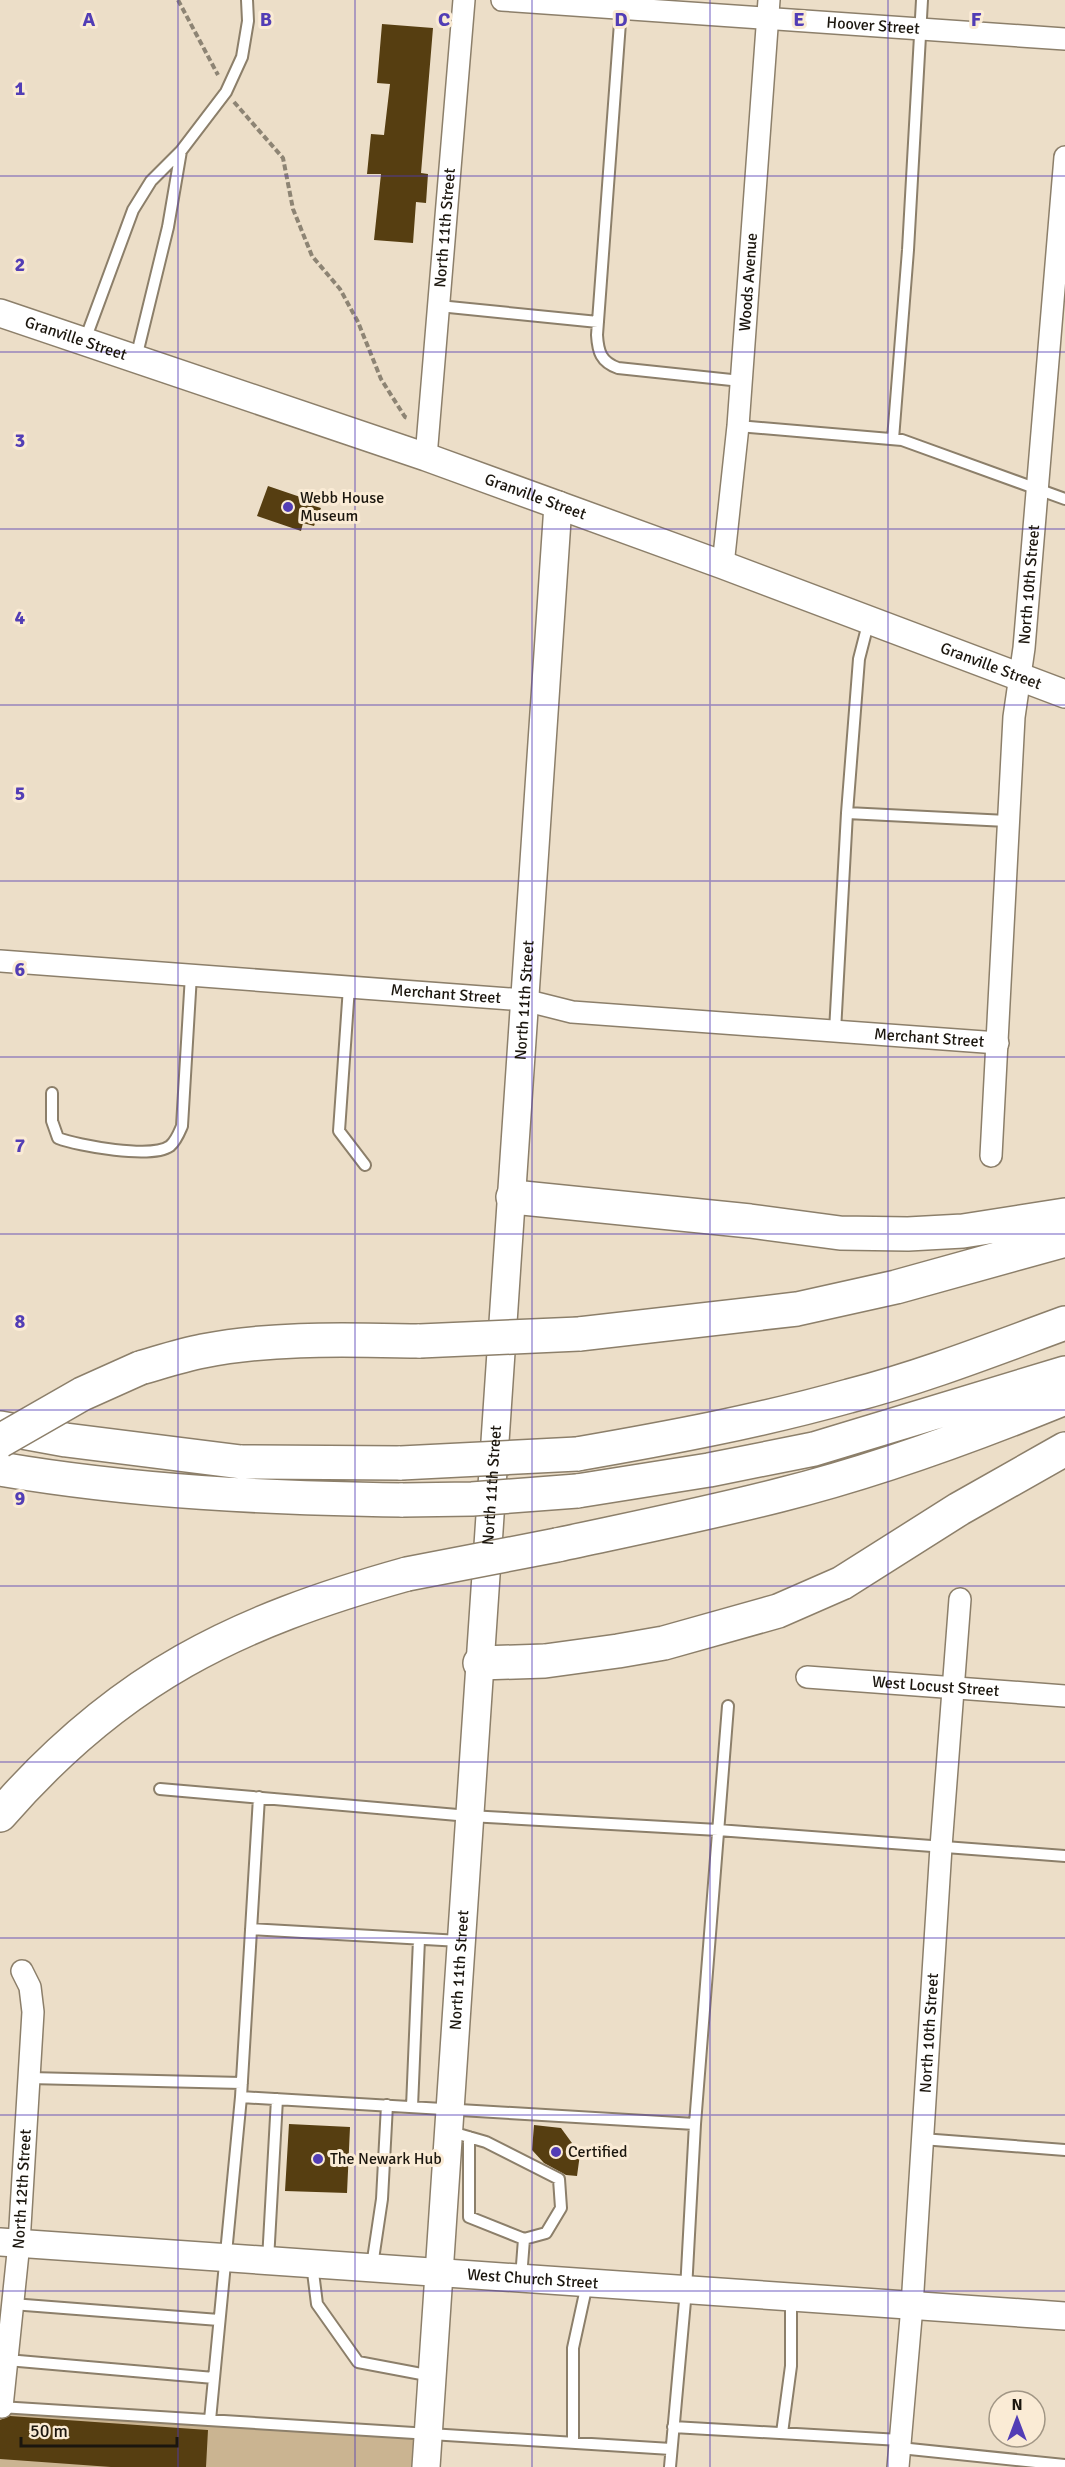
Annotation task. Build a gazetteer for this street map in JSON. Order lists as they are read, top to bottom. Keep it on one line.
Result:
{"streets":{"street":["Hoover Street","North 11th Street","Woods Avenue","Granville Street","North 10th Street","Merchant Street","West Locust Street","North 12th Street","West Church Street"]},"crossings":[["Hoover Street","Woods Avenue"],["North 11th Street","Granville Street"],["North 11th Street","Merchant Street"],["North 11th Street","West Church Street"],["Woods Avenue","Granville Street"],["Granville Street","North 10th Street"],["North 10th Street","Merchant Street"],["North 10th Street","West Locust Street"],["North 10th Street","West Church Street"],["North 12th Street","West Church Street"]],"places":["Webb House Museum","Certified","The Newark Hub"],"scale_bar":"50 m","north":"top","grid":{"columns":["A","B","C","D","E","F"],"rows":["1","2","3","4","5","6","7","8","9"]}}
